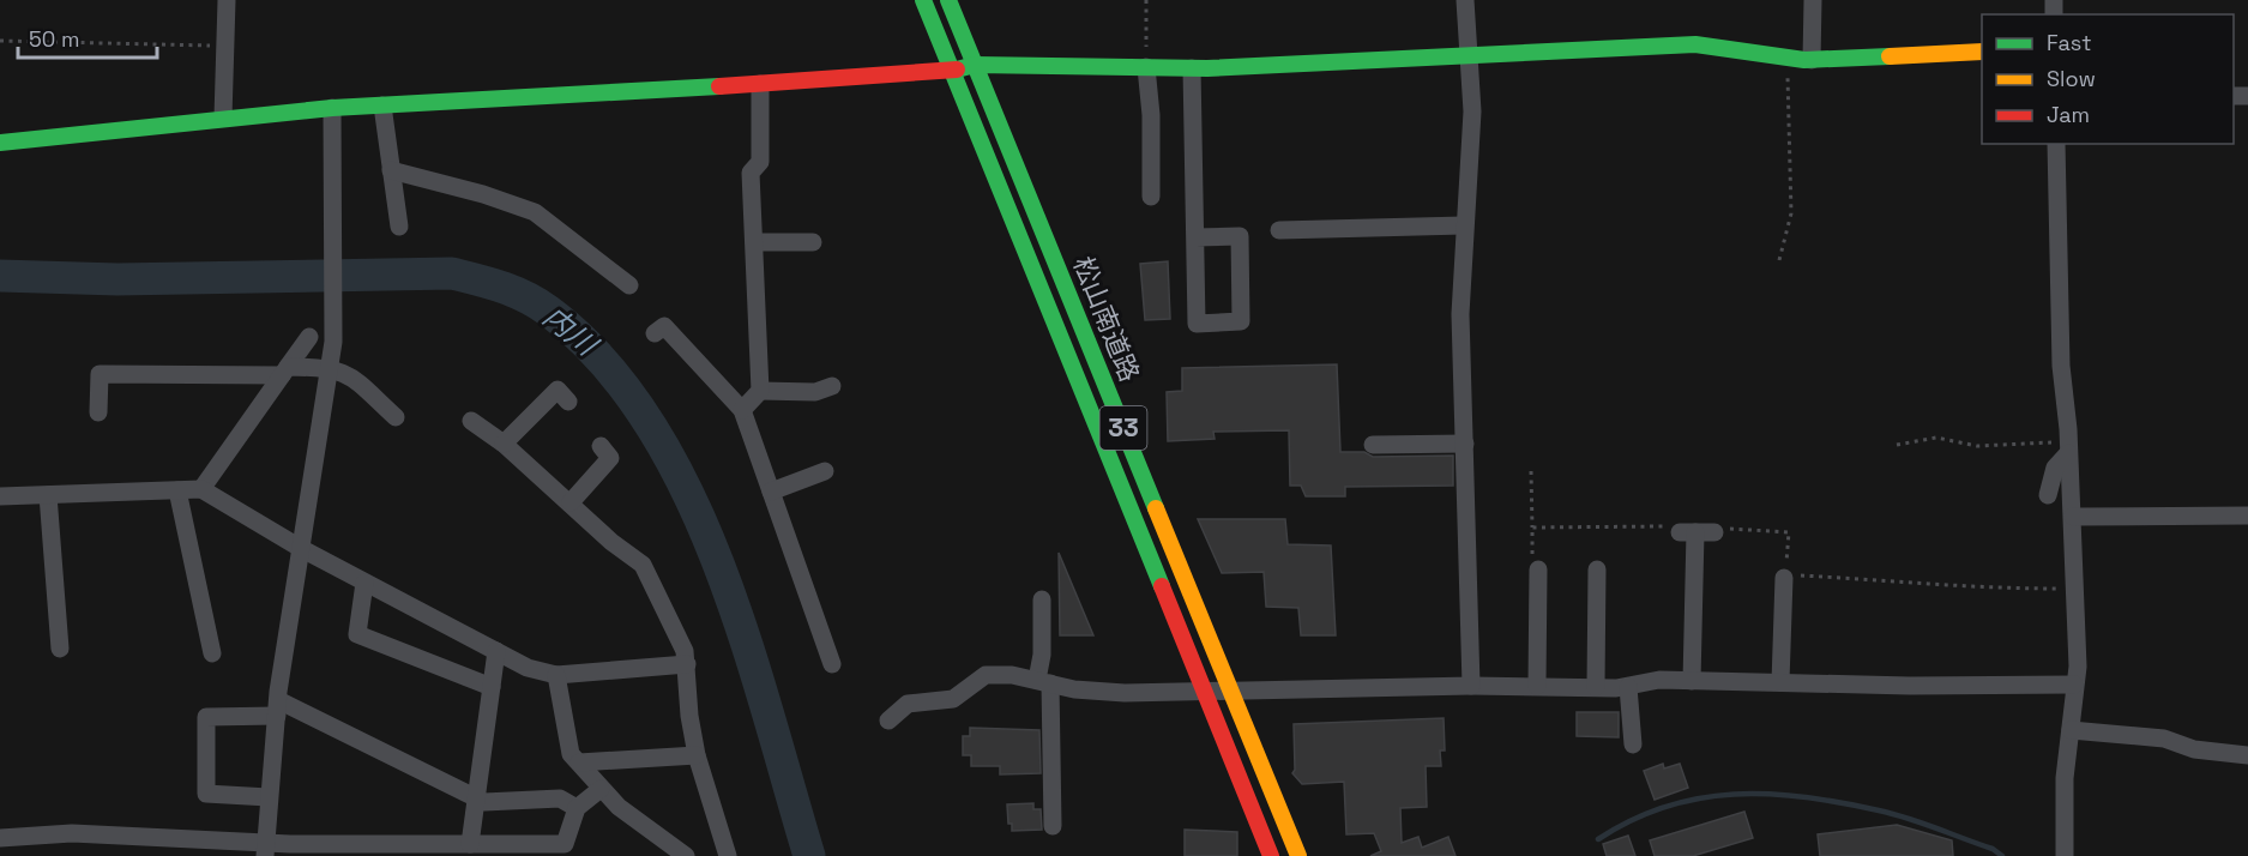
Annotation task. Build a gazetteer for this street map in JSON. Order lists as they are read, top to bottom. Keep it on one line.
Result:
{"streets":{"main road":["松山南道路","33"]},"water":["内川"],"legend":["Fast","Slow","Jam"],"scale_bar":"50 m"}
